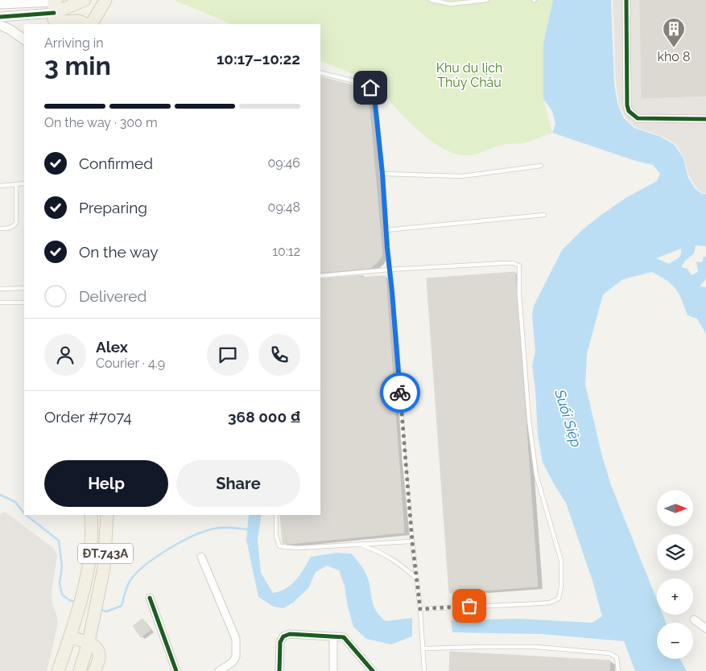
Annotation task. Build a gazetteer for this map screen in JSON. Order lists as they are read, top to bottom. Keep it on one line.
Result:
{"streets":{"main road":["ĐT.743A"]},"water":["Suối Siệp"],"parks":["Khu du lịch Thủy Châu"],"places":{"building":["kho 8"]},"north":"right","page":{"heading":["3 min","Arriving in","10:17–10:22"],"panel":["Alex","Courier · 4.9","Order #7074","368 000 ₫"],"bar":"On the way · 300 m","list":[["Confirmed","09:46"],["Preparing","09:48"],["On the way","10:12"],"Delivered"],"buttons":["Help","Share"],"map_buttons":["+","−"]}}
